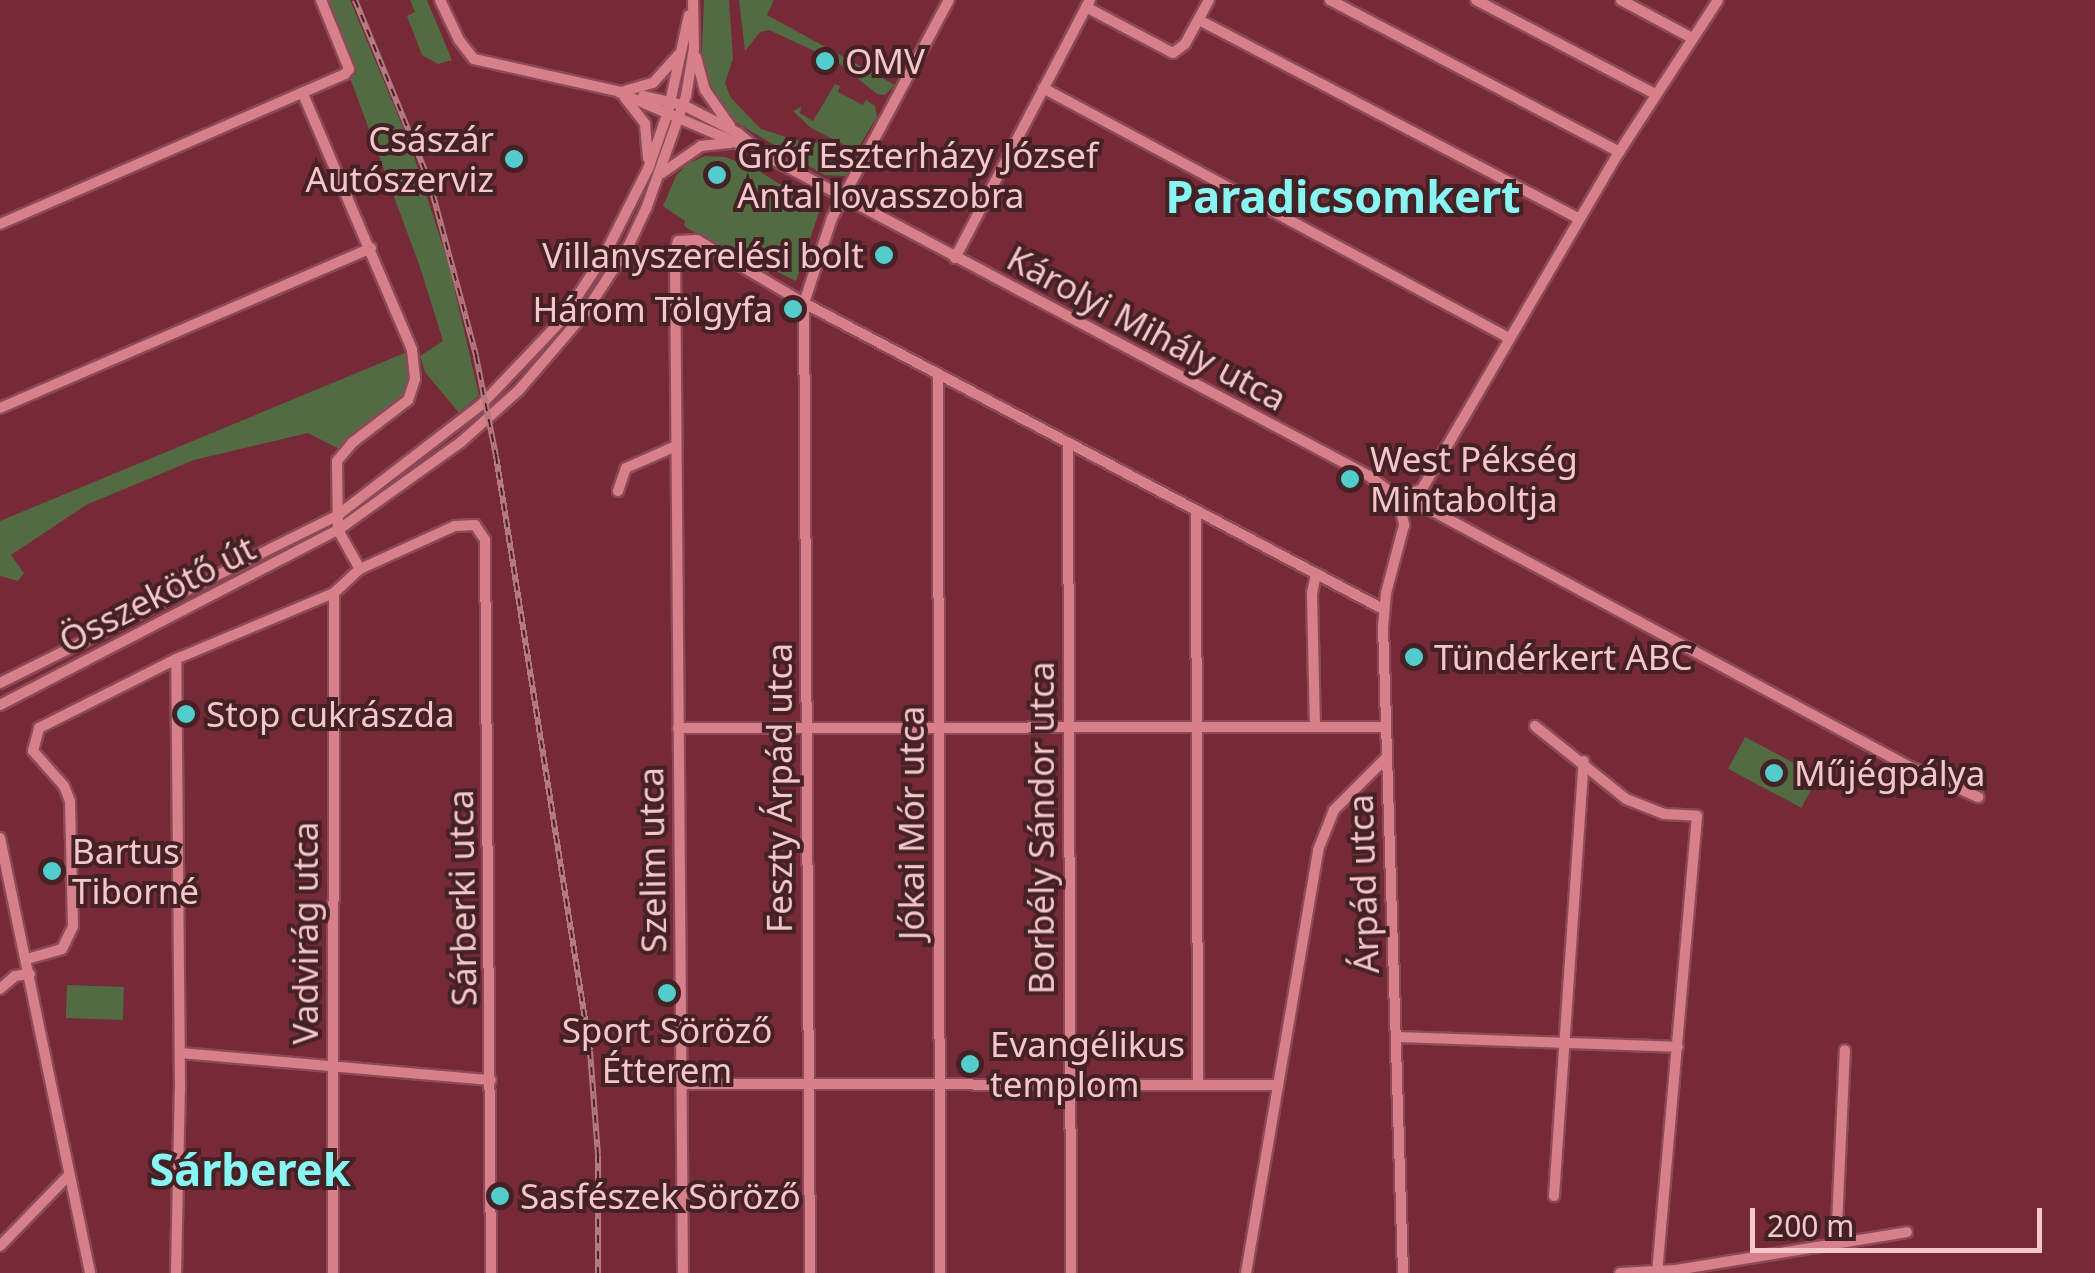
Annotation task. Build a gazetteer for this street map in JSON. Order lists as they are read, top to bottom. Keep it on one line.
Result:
{"streets":{"street":["Károlyi Mihály utca","Összekötő út","Feszty Árpád utca","Jókai Mór utca","Borbély Sándor utca","Szelim utca","Árpád utca","Sárberki utca","Vadvirág utca"]},"crossings":[["Károlyi Mihály utca","Összekötő út"],["Károlyi Mihály utca","Feszty Árpád utca"],["Károlyi Mihály utca","Árpád utca"],["Feszty Árpád utca","Szelim utca"]],"districts":["Paradicsomkert","Sárberek"],"places":["OMV","Császár Autószerviz","Gróf Eszterházy József Antal lovasszobra","Villanyszerelési bolt","Három Tölgyfa","West Pékség Mintaboltja","Tündérkert ABC","Stop cukrászda","Műjégpálya","Bartus Tiborné","Sport Söröző Étterem","Evangélikus templom","Sasfészek Söröző"],"scale_bar":"200 m"}
